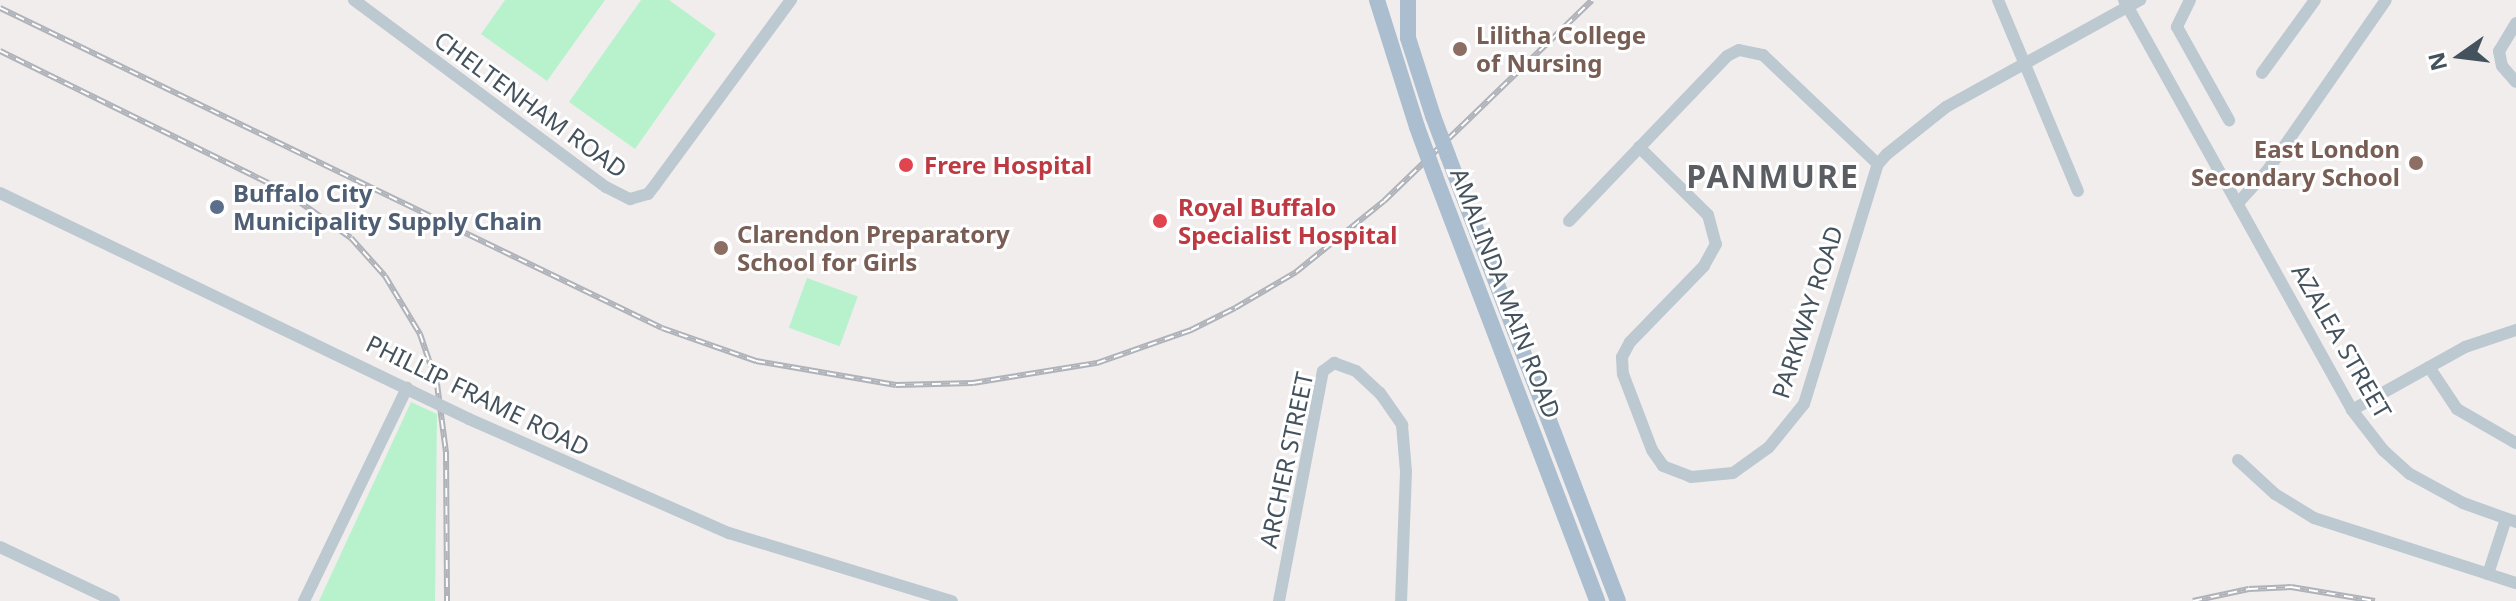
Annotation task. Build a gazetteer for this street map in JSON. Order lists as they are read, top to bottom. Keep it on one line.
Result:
{"streets":{"main road":["AMALINDA MAIN ROAD"],"street":["CHELTENHAM ROAD","PARKWAY ROAD","AZALEA STREET","PHILLIP FRAME ROAD","ARCHER STREET"]},"districts":["PANMURE"],"places":["Lilitha College of Nursing","East London Secondary School","Frere Hospital","Buffalo City Municipality Supply Chain","Royal Buffalo Specialist Hospital","Clarendon Preparatory School for Girls"],"north":"left"}
